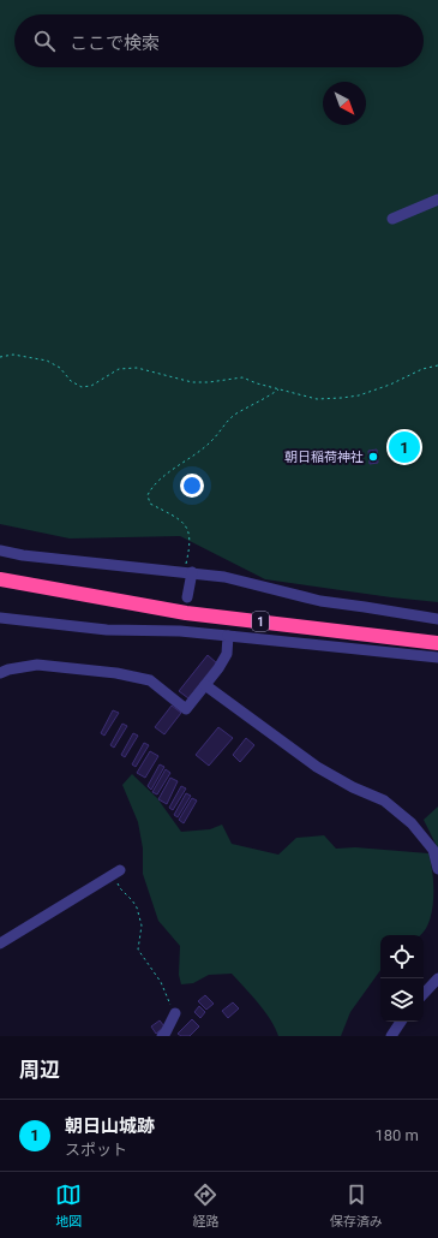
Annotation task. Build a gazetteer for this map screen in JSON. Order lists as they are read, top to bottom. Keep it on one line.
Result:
{"streets":{"highway":["1"]},"places":["朝日稲荷神社"],"north":"bottom right","page":{"search":"ここで検索","pins":"1","heading":"周辺","list":[{"mark":"1","name":"朝日山城跡","note":"スポット","value":"180 m"}],"nav":["地図","経路","保存済み"]}}
